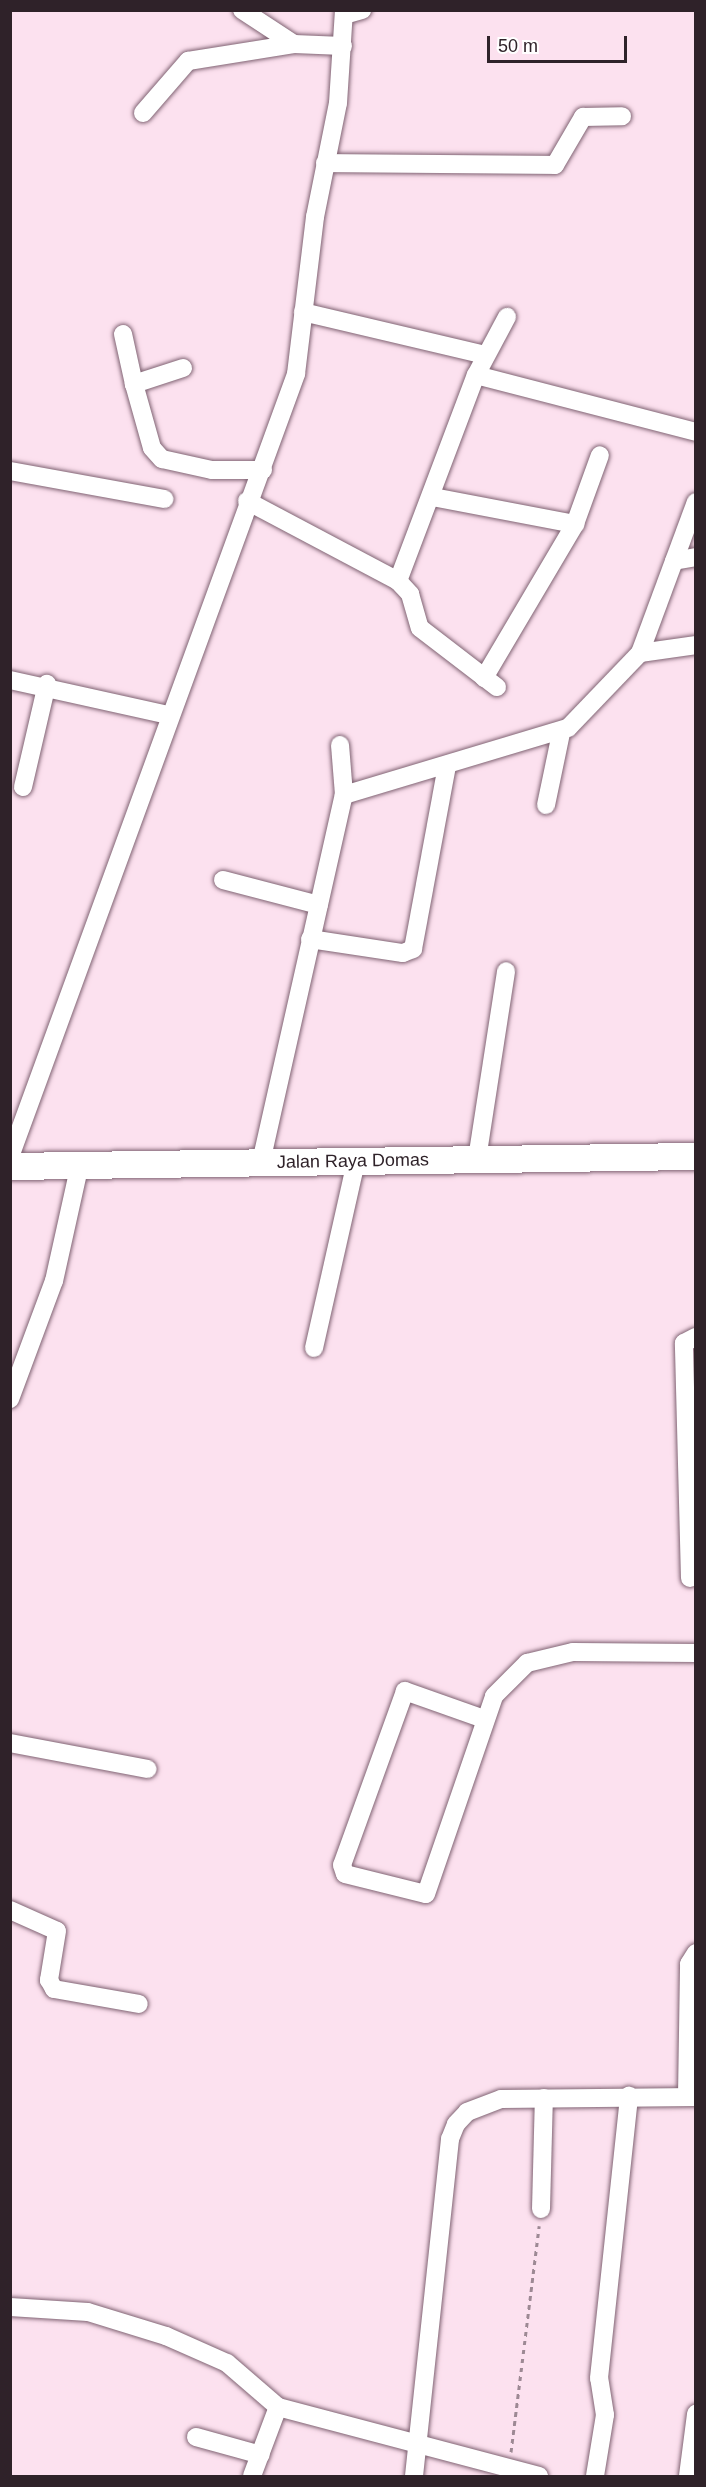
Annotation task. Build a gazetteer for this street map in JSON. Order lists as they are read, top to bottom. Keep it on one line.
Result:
{"streets":{"highway":["Jalan Raya Domas"]},"scale_bar":"50 m"}
